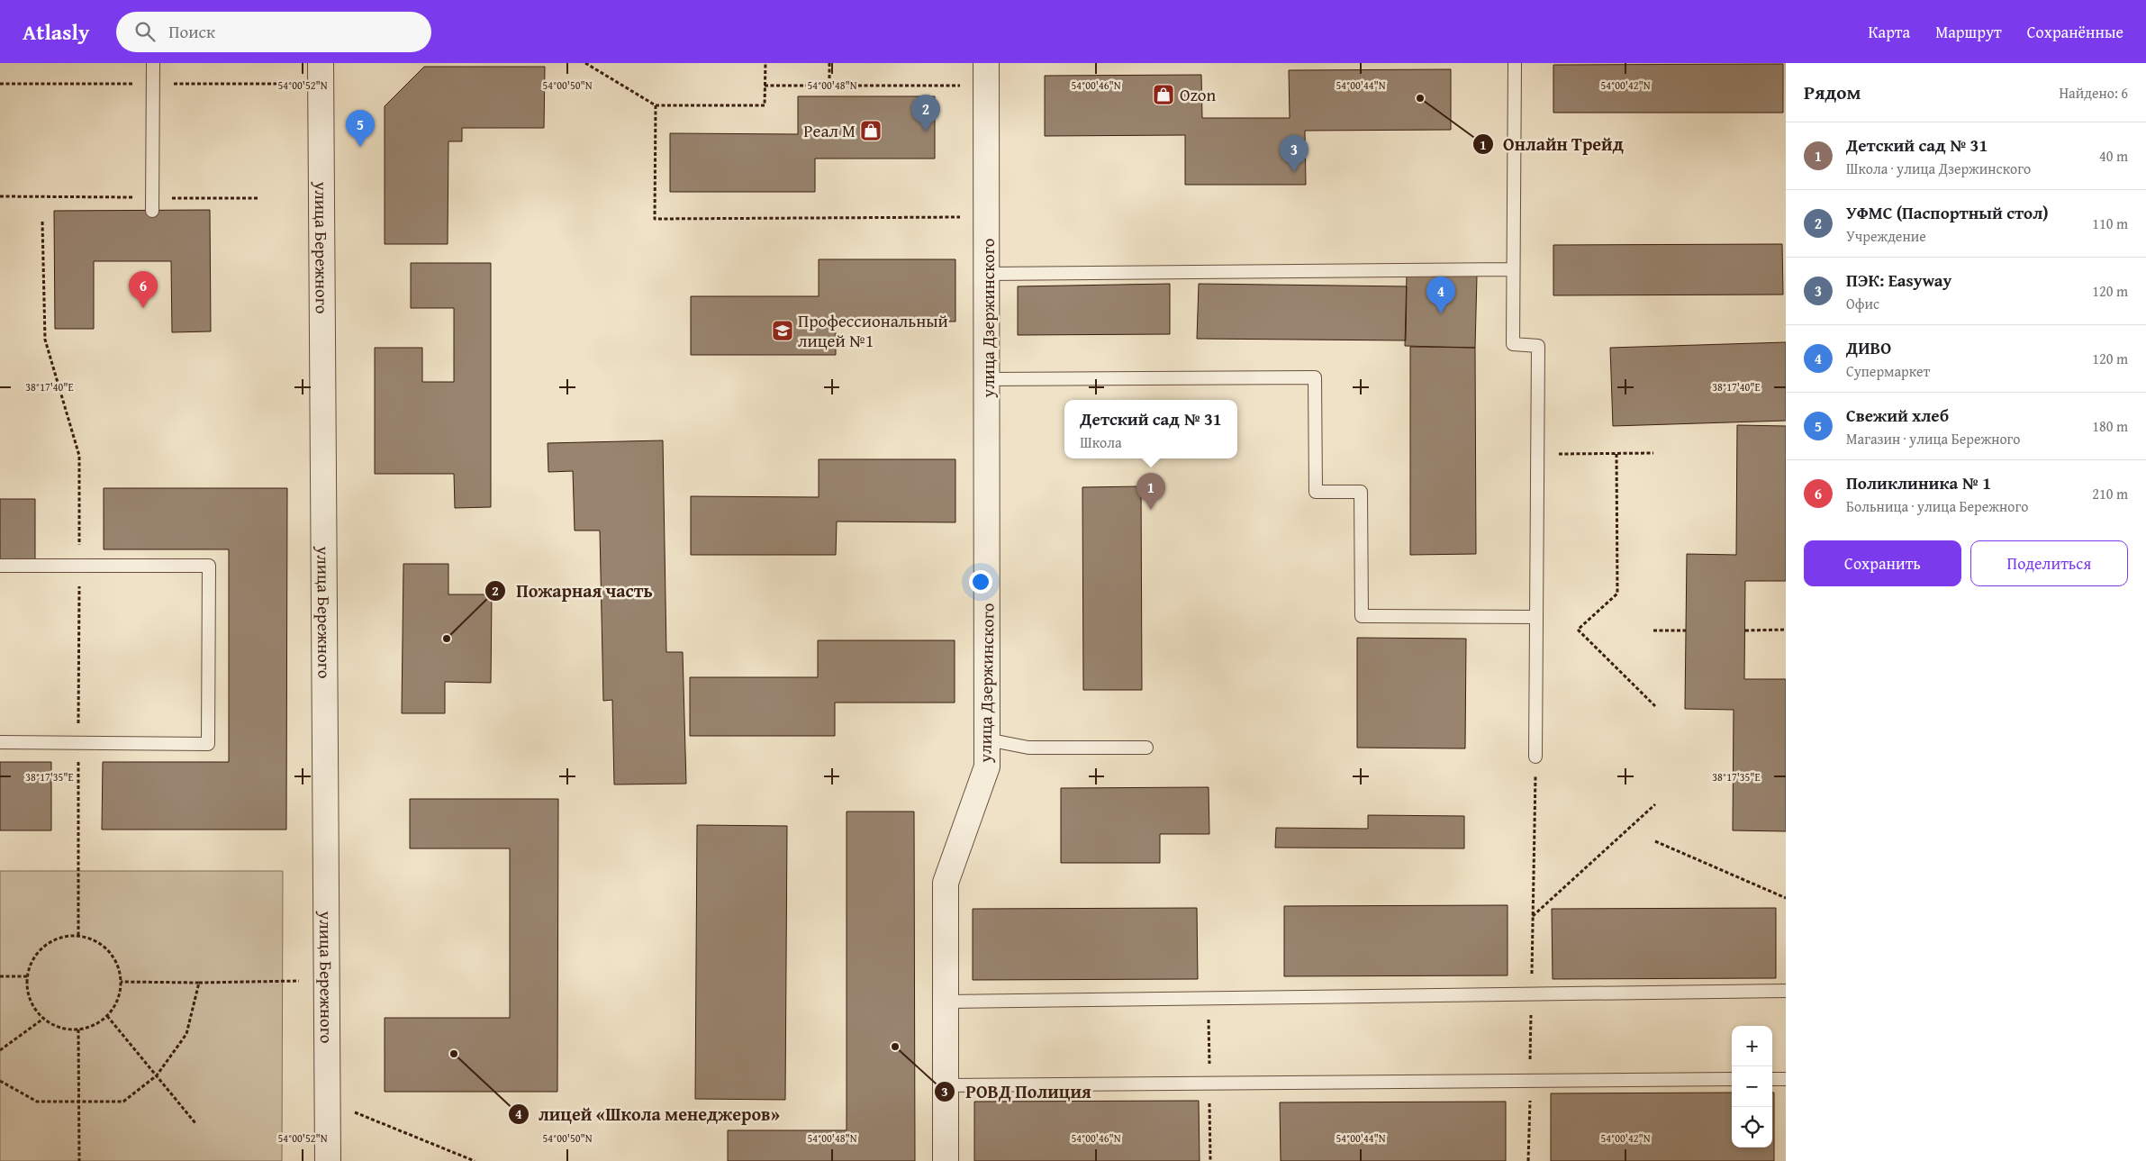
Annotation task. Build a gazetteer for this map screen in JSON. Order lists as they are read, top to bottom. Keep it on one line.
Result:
{"streets":{"street":["улица Бережного","улица Дзержинского"]},"places":{"shop":["Ozon","Реал М"],"other":["Онлайн Трейд","Пожарная часть","РОВД Полиция","лицей «Школа менеджеров»"],"school or university":["Профессиональный лицей №1"]},"page":{"header":"Atlasly","search":"Поиск","nav":["Карта","Маршрут","Сохранённые"],"heading":["Рядом","Найдено: 6"],"pins":["2","5","3","6","4","1"],"list":[{"mark":"1","name":"Детский сад № 31","note":"Школа · улица Дзержинского","value":"40 m"},{"mark":"2","name":"УФМС (Паспортный стол)","note":"Учреждение","value":"110 m"},{"mark":"3","name":"ПЭК: Easyway","note":"Офис","value":"120 m"},{"mark":"4","name":"ДИВО","note":"Супермаркет","value":"120 m"},{"mark":"5","name":"Свежий хлеб","note":"Магазин · улица Бережного","value":"180 m"},{"mark":"6","name":"Поликлиника № 1","note":"Больница · улица Бережного","value":"210 m"}],"popup":["Детский сад № 31","Школа"],"buttons":["Сохранить","Поделиться"],"map_buttons":["+","−"]},"coordinates":["54°00'52\"N","54°00'50\"N","54°00'48\"N","54°00'46\"N","54°00'44\"N","54°00'42\"N","38°17'40\"E","38°17'35\"E"]}
